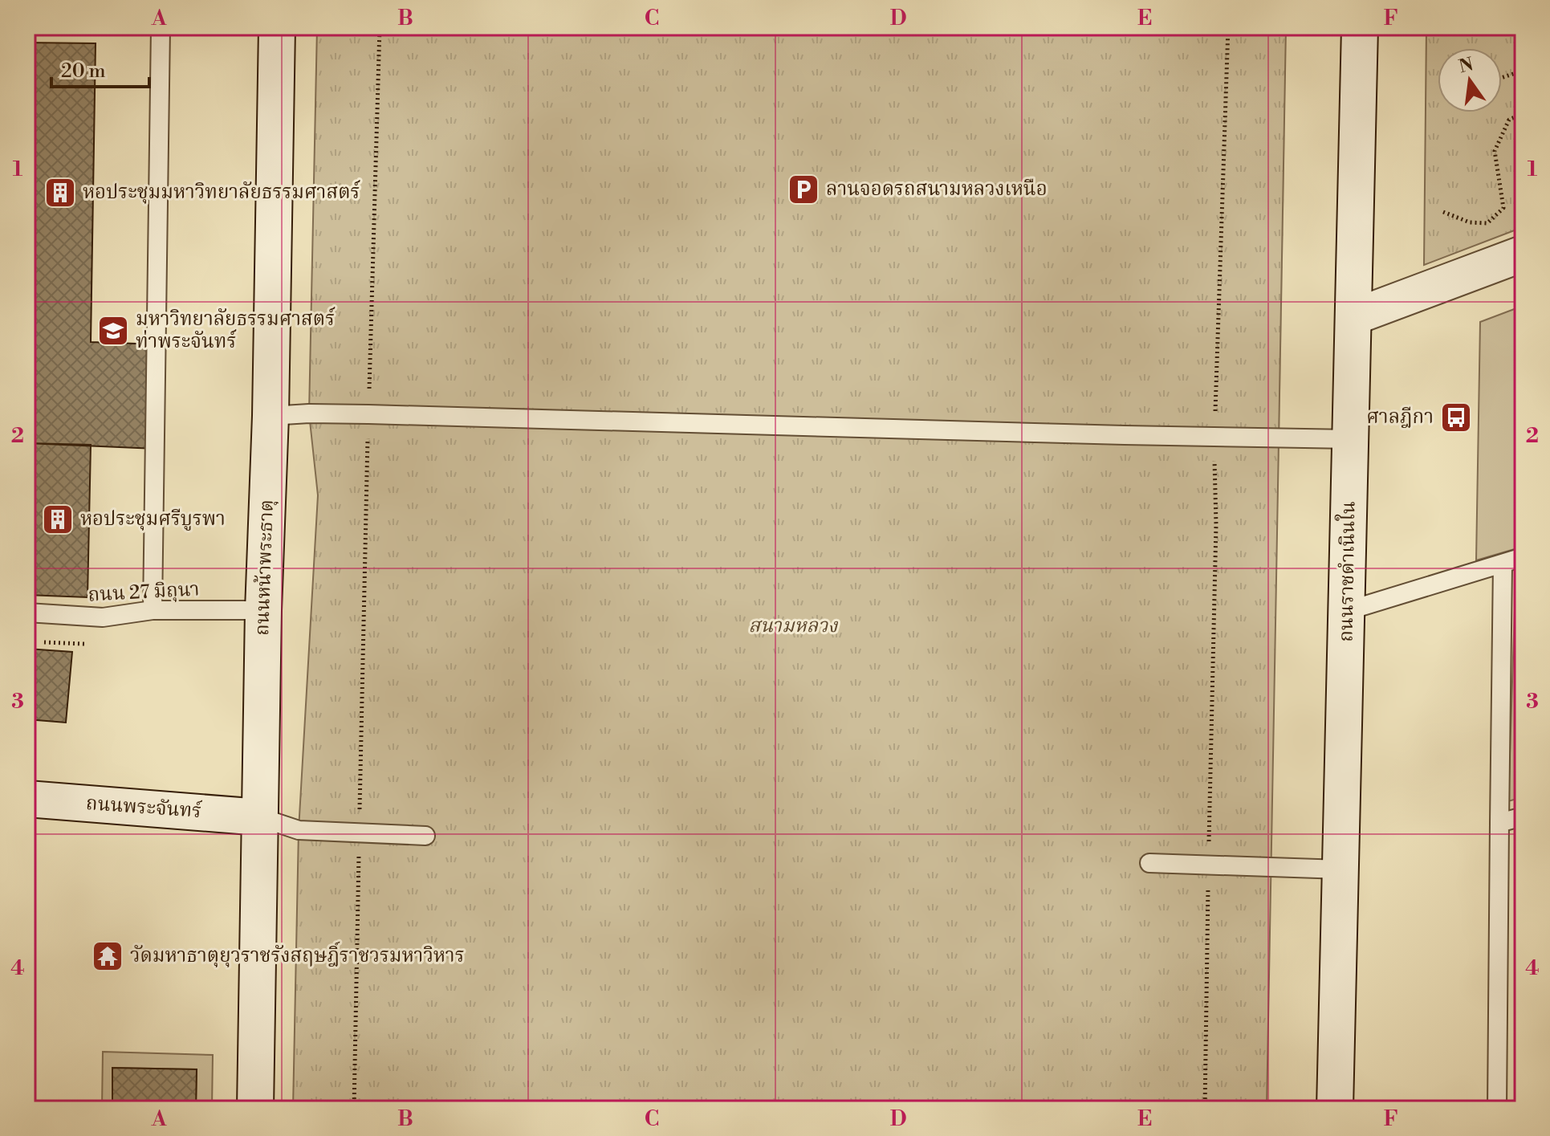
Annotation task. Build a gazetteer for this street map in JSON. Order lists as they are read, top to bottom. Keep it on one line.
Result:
{"streets":{"street":["ถนนหน้าพระธาตุ","ถนนราชดำเนินใน","ถนนพระจันทร์"],"lane":["ถนน 27 มิถุนา"]},"crossings":[["ถนนหน้าพระธาตุ","ถนน 27 มิถุนา"],["ถนนหน้าพระธาตุ","ถนนพระจันทร์"]],"parks":["สนามหลวง"],"places":{"parking":["ลานจอดรถสนามหลวงเหนือ"],"building":["หอประชุมมหาวิทยาลัยธรรมศาสตร์","หอประชุมศรีบูรพา"],"school or university":["มหาวิทยาลัยธรรมศาสตร์ ท่าพระจันทร์"],"bus stop":["ศาลฎีกา"],"temple":["วัดมหาธาตุยุวราชรังสฤษฎิ์ราชวรมหาวิหาร"]},"scale_bar":"20 m","north":"top","grid":{"columns":["A","B","C","D","E","F"],"rows":["1","2","3","4"]}}
